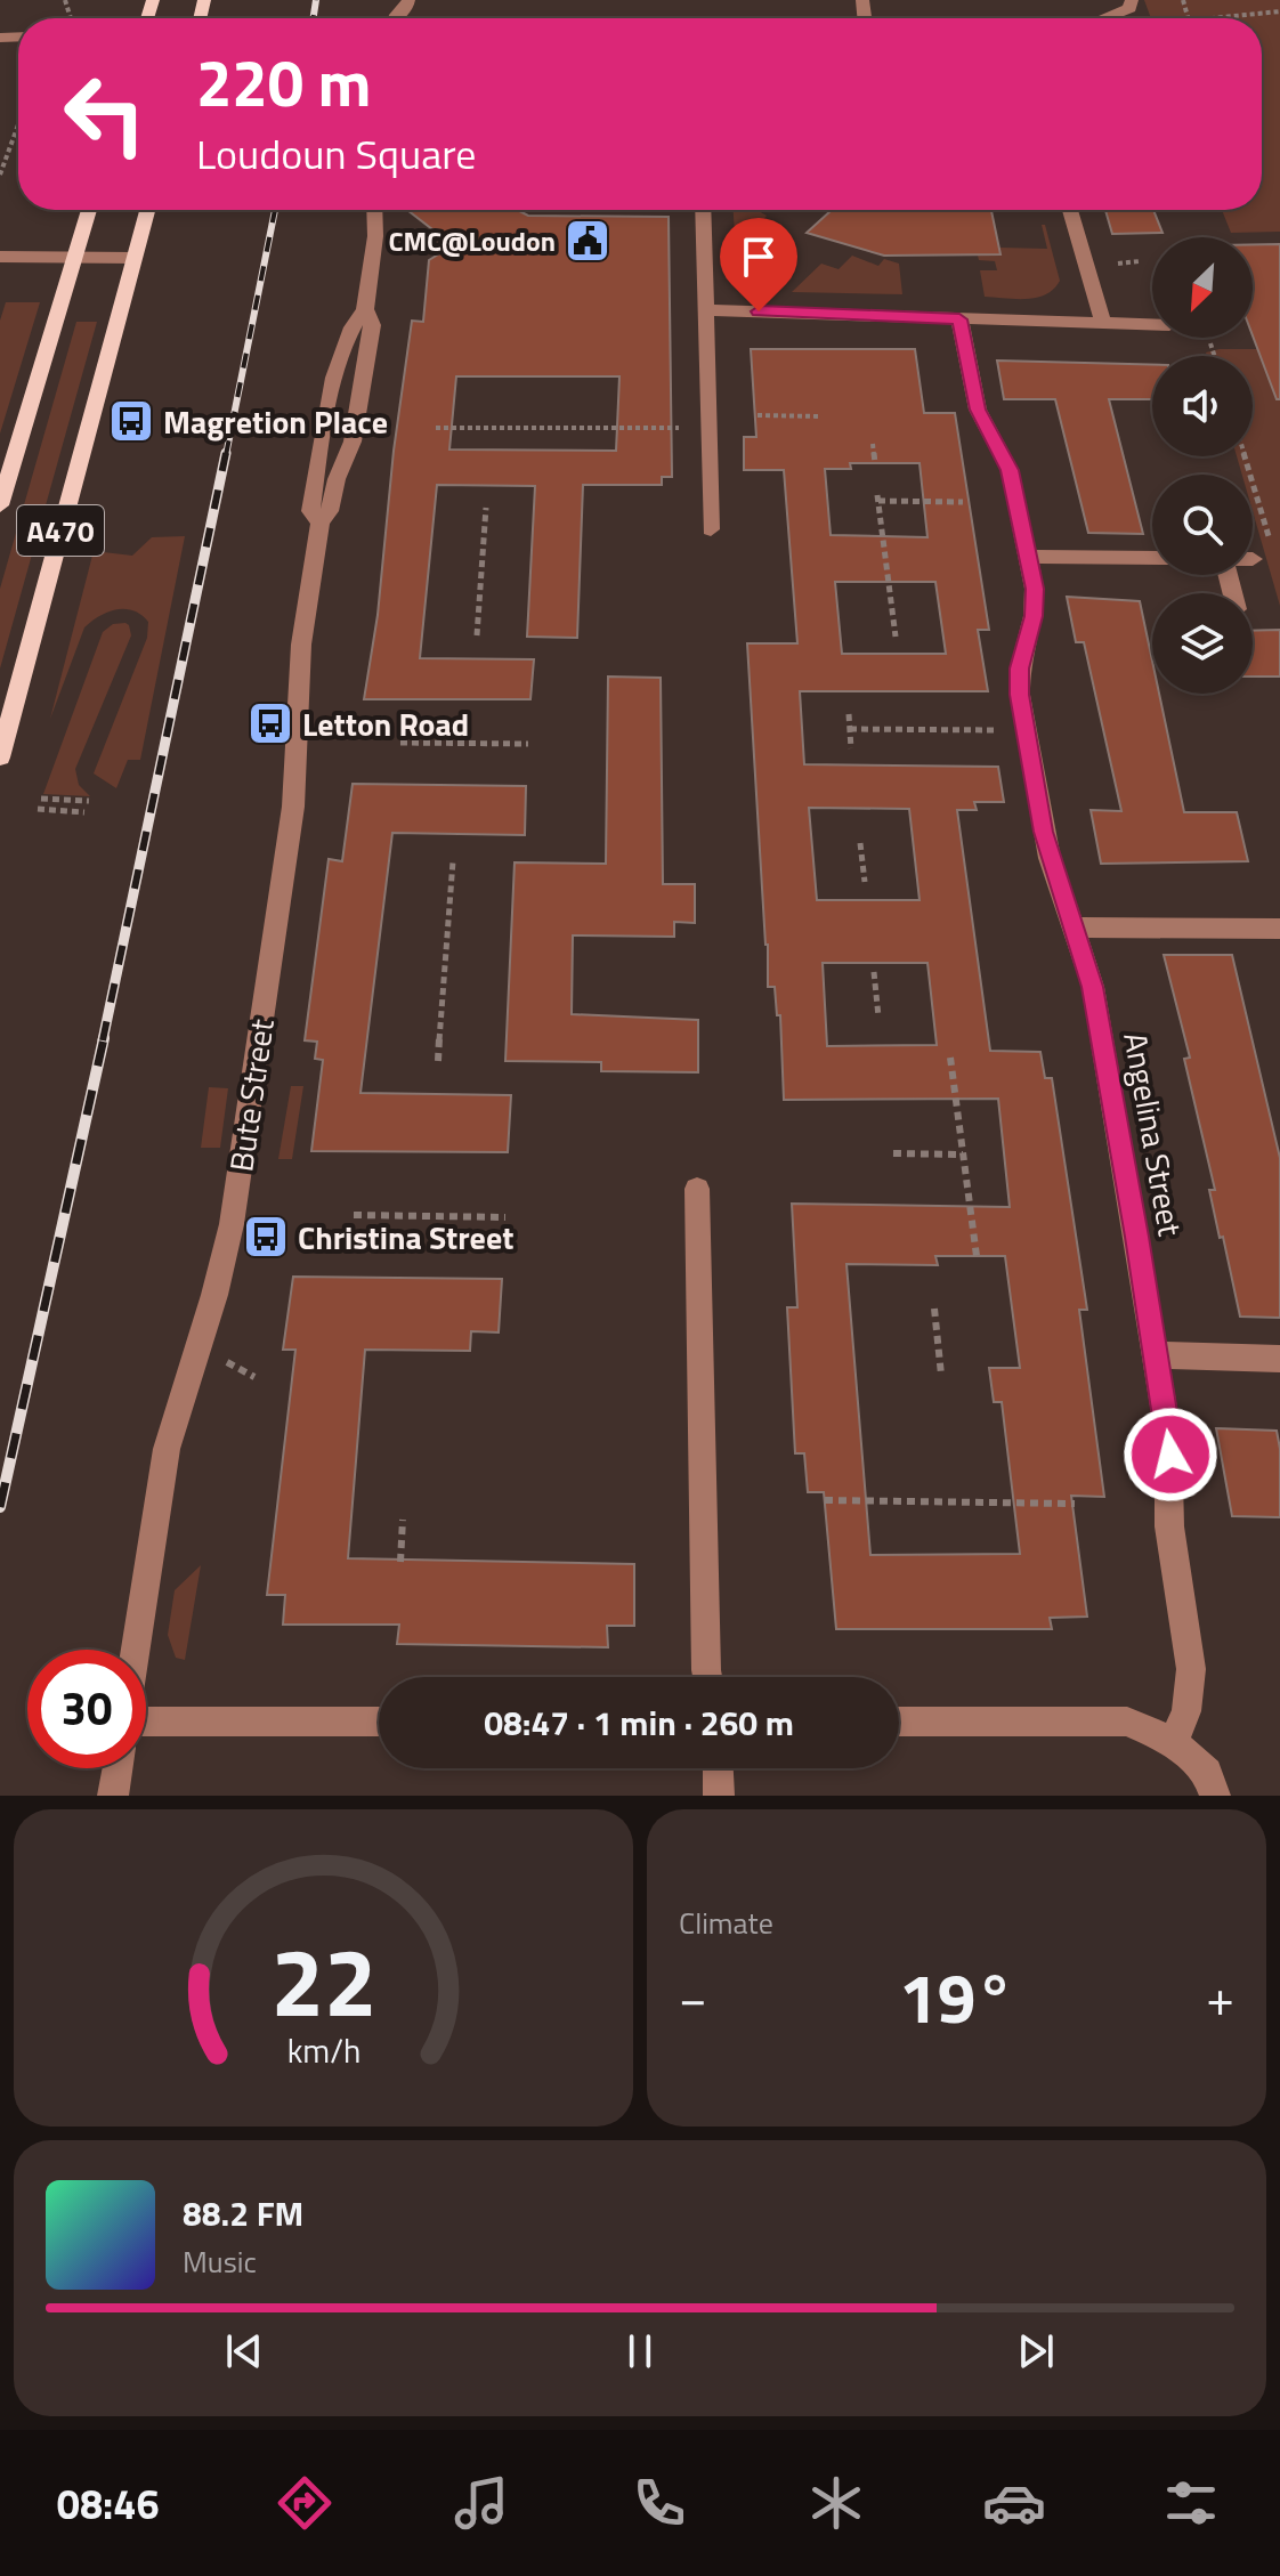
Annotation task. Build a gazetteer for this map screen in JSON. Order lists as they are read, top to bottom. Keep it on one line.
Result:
{"streets":{"main road":["A470"],"street":["Bute Street","Angelina Street"]},"places":{"public building":["CMC@Loudon"],"bus stop":["Magretion Place","Letton Road","Christina Street"]},"north":"bottom left","page":{"turn":["220 m","Loudoun Square"],"limit":"30","trip":"08:47 · 1 min · 260 m","tile":"Climate","heat":["−","19°","+"],"song":["88.2 FM","Music"],"tabs":"08:46","gauge":["22","km/h"]}}
